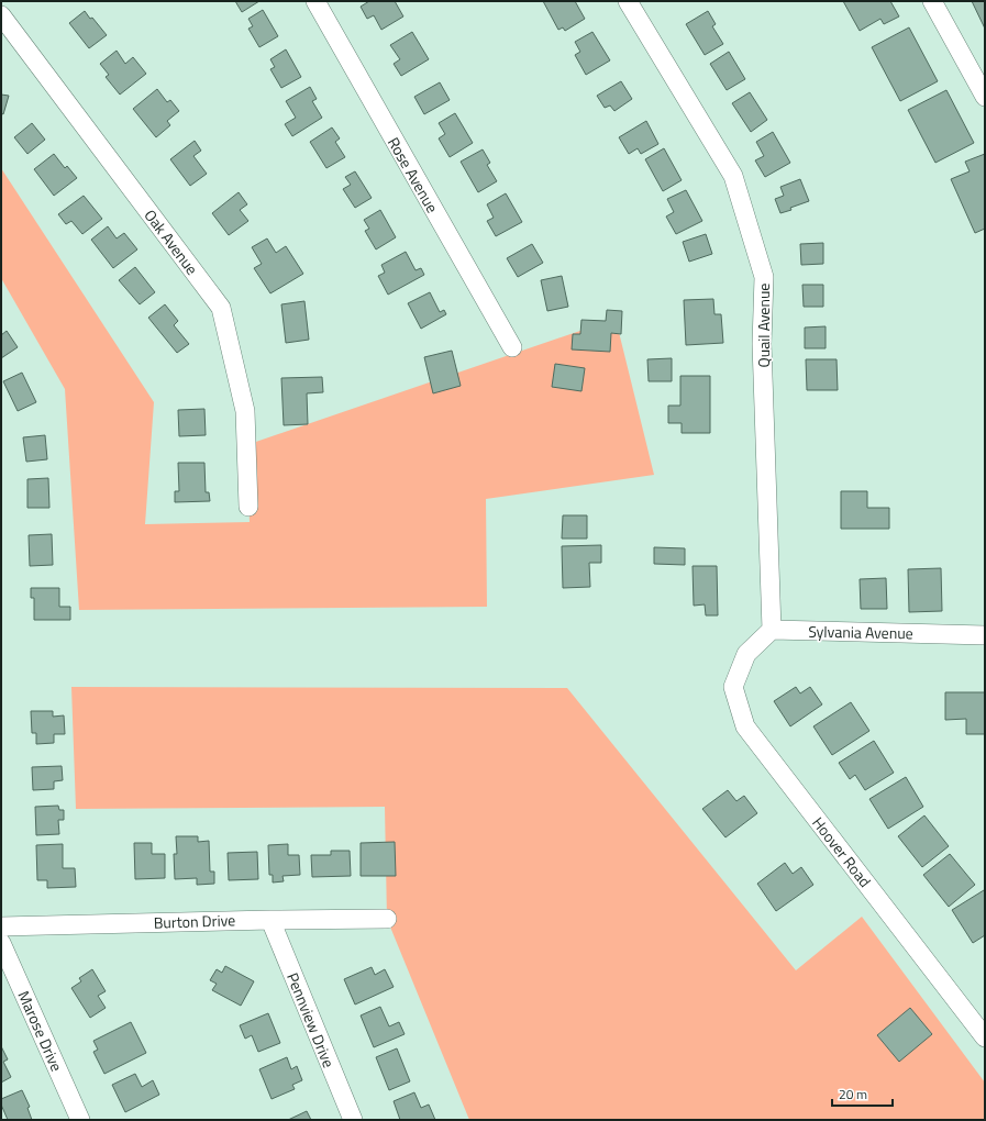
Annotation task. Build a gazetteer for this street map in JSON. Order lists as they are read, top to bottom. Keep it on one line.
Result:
{"streets":{"street":["Rose Avenue","Oak Avenue","Quail Avenue","Sylvania Avenue","Hoover Road","Burton Drive","Pennview Drive","Marose Drive"]},"crossings":[["Quail Avenue","Sylvania Avenue"],["Quail Avenue","Hoover Road"],["Sylvania Avenue","Hoover Road"],["Burton Drive","Pennview Drive"]],"scale_bar":"20 m"}
